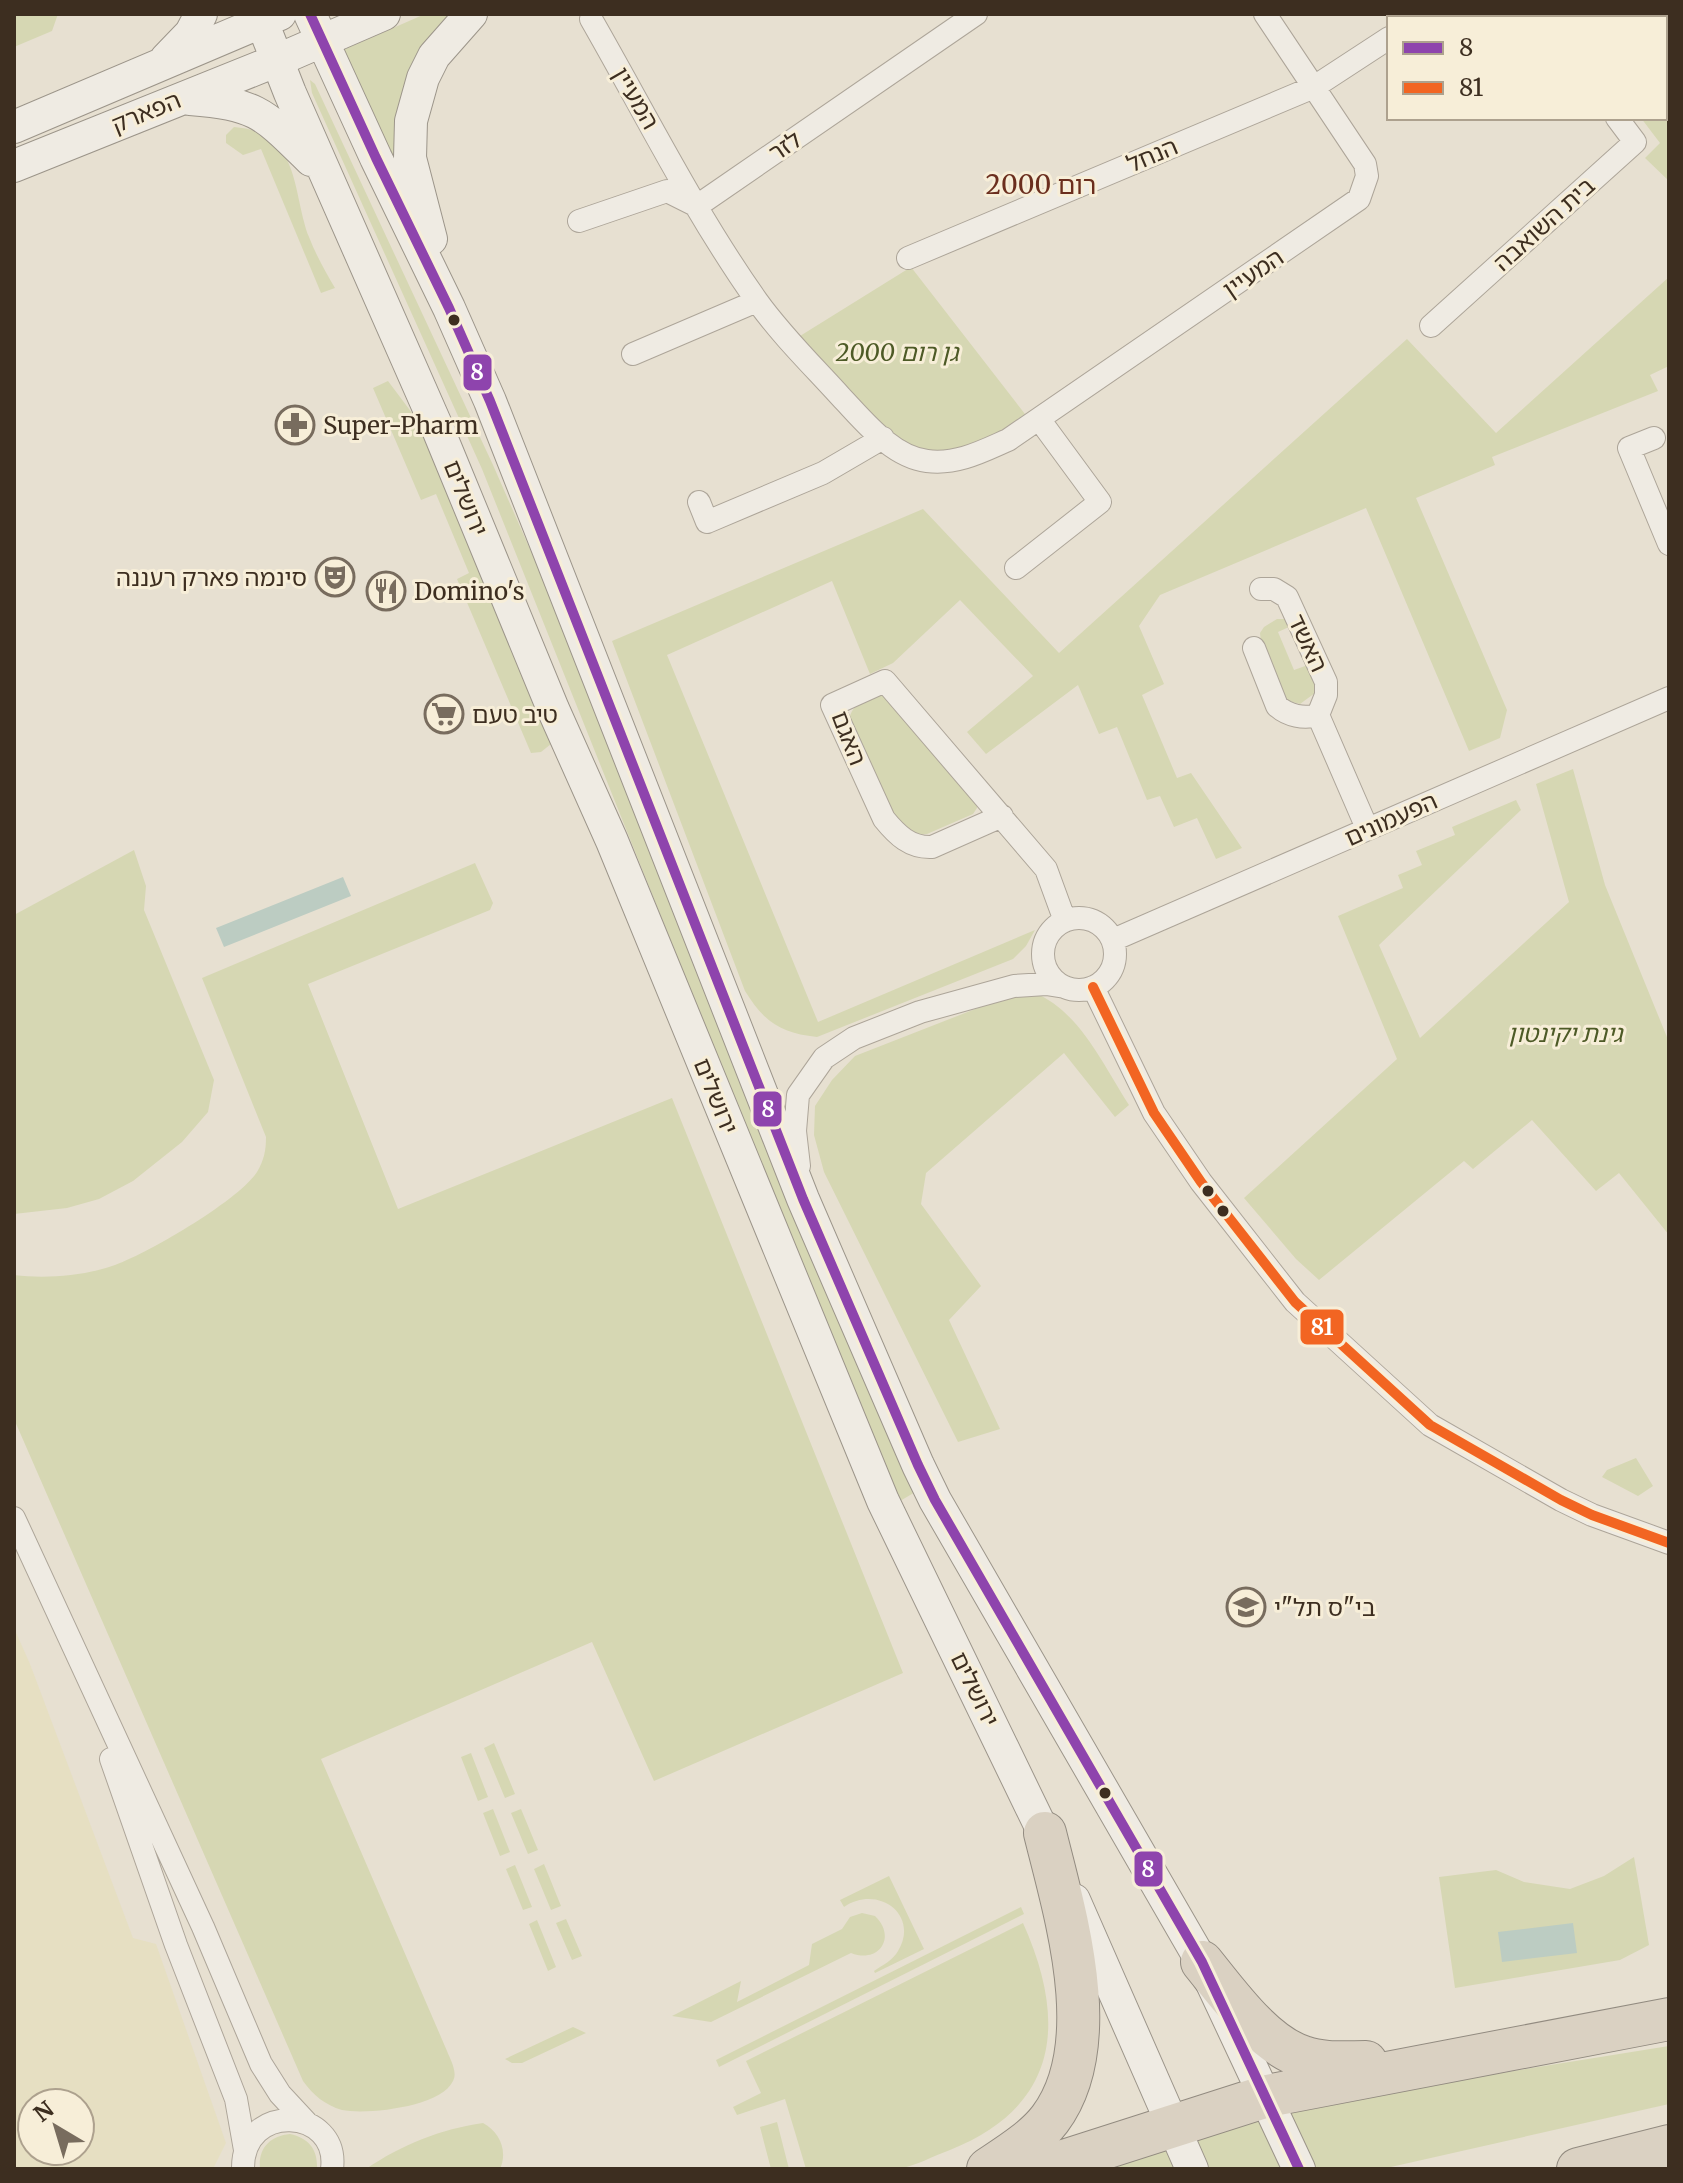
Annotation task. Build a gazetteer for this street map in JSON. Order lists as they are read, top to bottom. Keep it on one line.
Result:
{"streets":{"main road":["הפארק","ירושלים"],"street":["המעיין","לזר","הנחל","בית השואבה","האשד","האגם","הפעמונים"]},"crossings":[["המעיין","לזר"],["המעיין","הנחל"],["הפארק","ירושלים"],["האגם","הפעמונים"]],"districts":["רום 2000"],"parks":["גן רום 2000","גינת יקינטון"],"places":{"pharmacy":["Super-Pharm"],"theatre":["סינמה פארק רעננה"],"restaurant":["Domino's"],"supermarket":["טיב טעם"],"school or university":["בי\"ס תל\"י"]},"lines":["transit line 8","transit line 81"],"legend":["8","81"],"north":"top left"}
